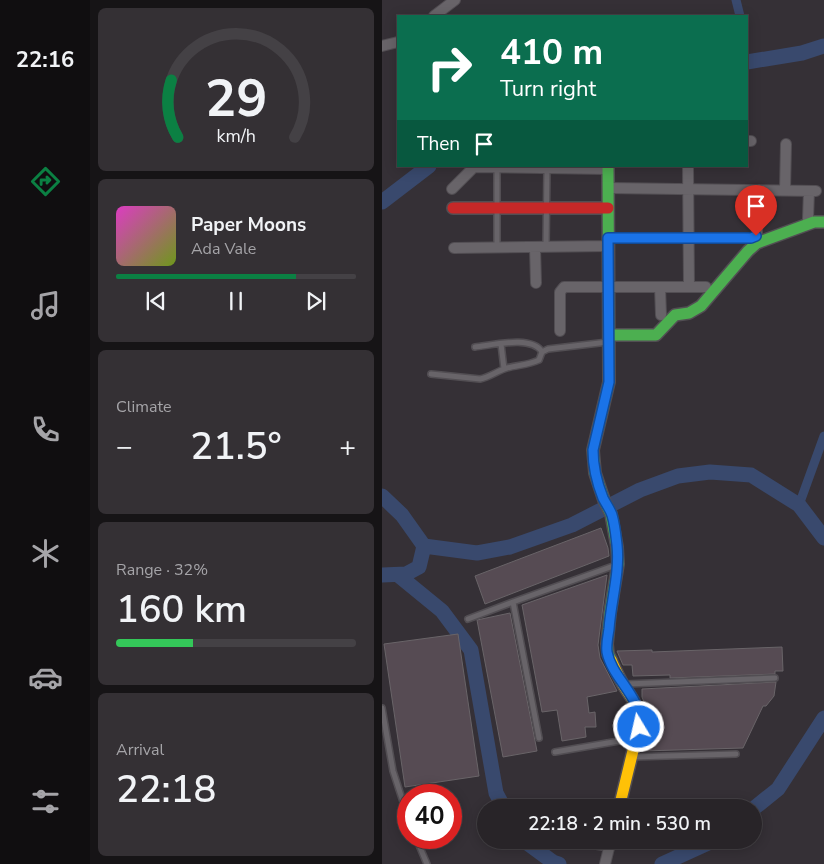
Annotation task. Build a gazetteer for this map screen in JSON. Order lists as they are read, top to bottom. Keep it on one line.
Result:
{"page":{"tabs":"22:16","turn":["410 m","Turn right"],"then":"Then","song":["Paper Moons","Ada Vale"],"tile":["Climate",["Range · 32%","160 km"],["Arrival","22:18"]],"heat":["−","21.5°","+"],"limit":"40","trip":"22:18 · 2 min · 530 m","gauge":["29","km/h"]}}
